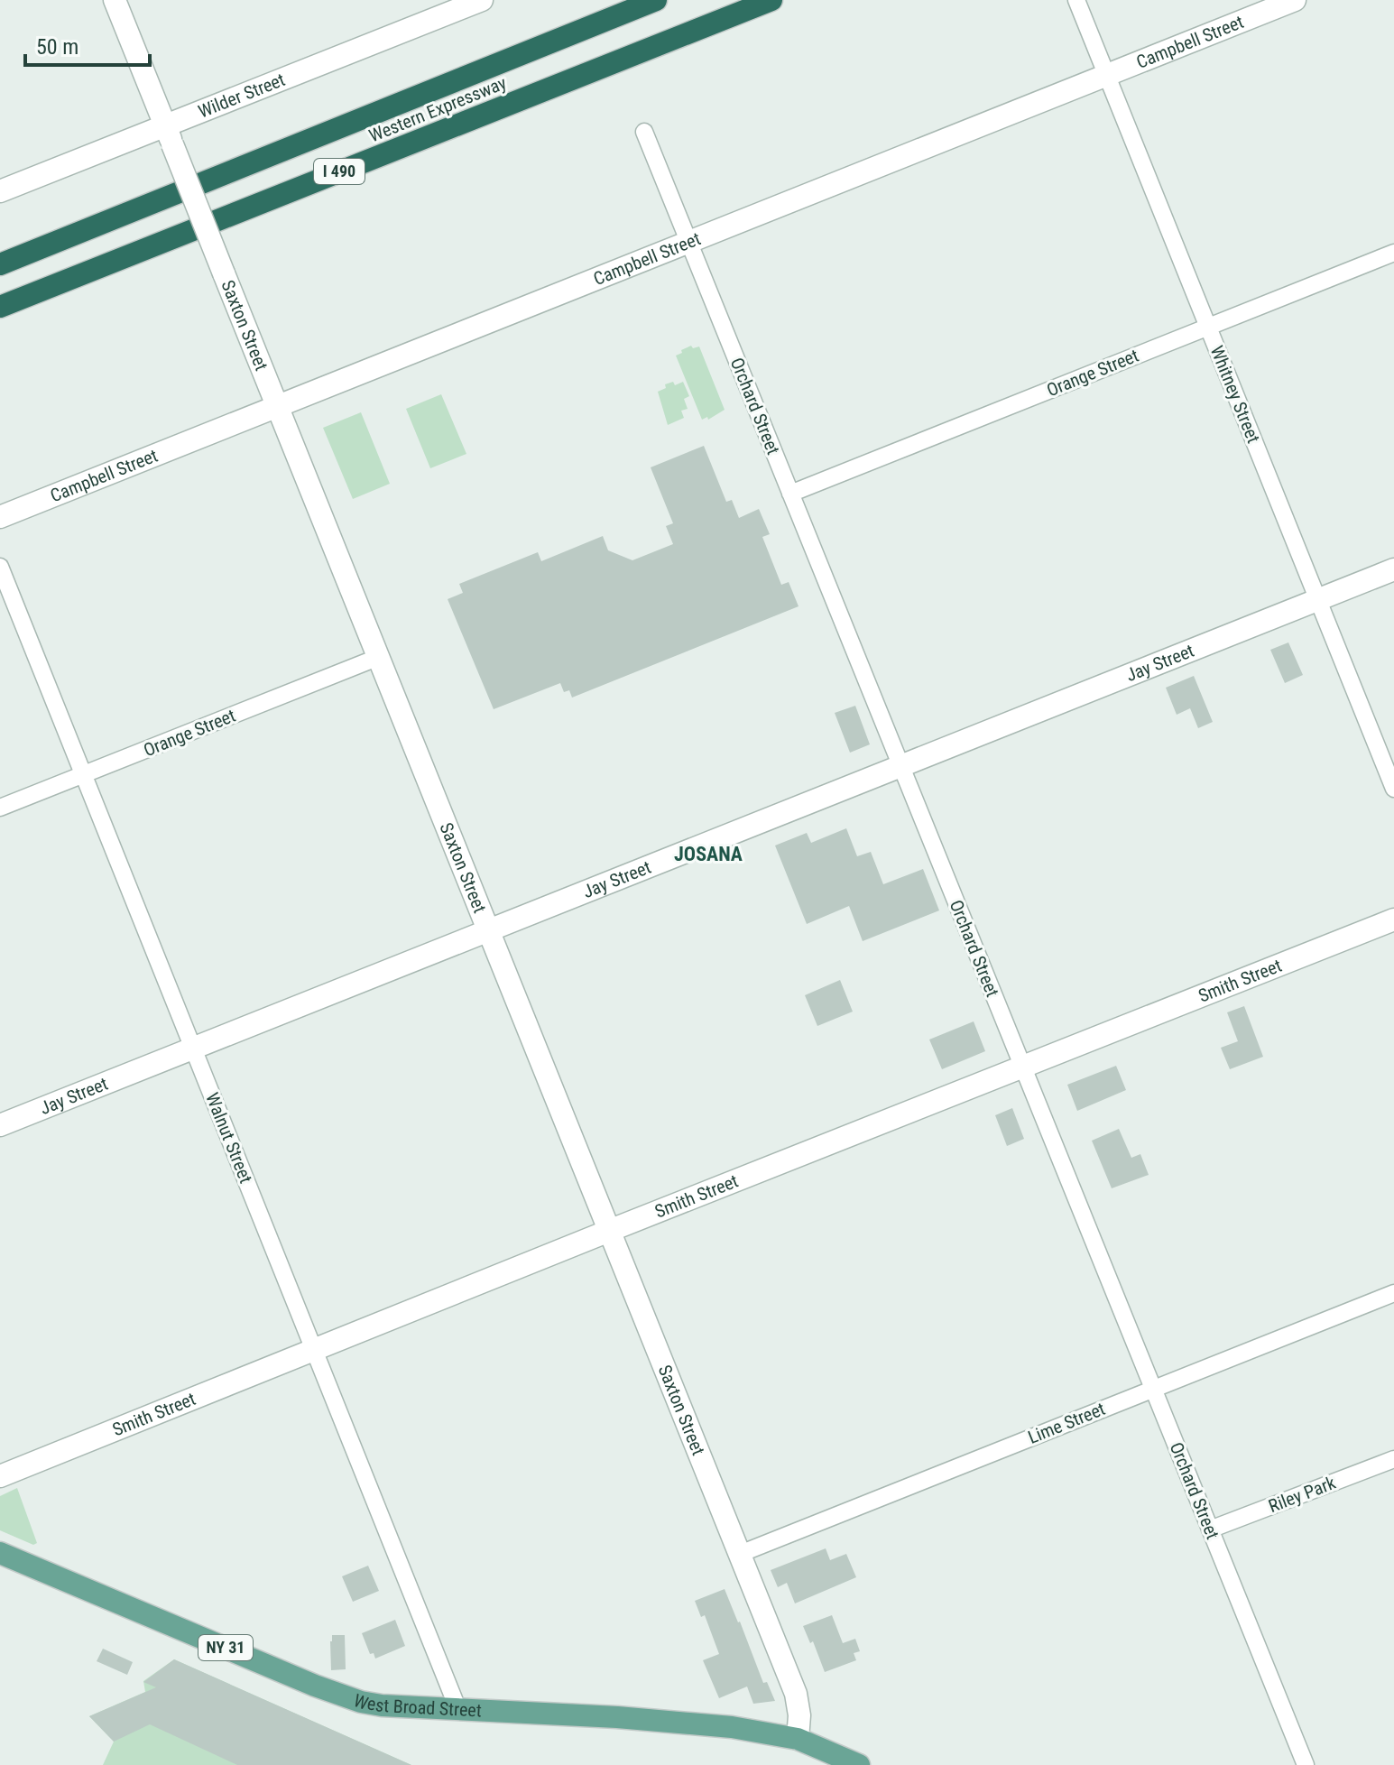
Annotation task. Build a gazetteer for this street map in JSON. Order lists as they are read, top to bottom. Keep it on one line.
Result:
{"streets":{"highway":["Western Expressway","I 490"],"main road":["NY 31","West Broad Street"],"street":["Campbell Street","Wilder Street","Saxton Street","Orange Street","Whitney Street","Orchard Street","Jay Street","Smith Street","Walnut Street","Lime Street","Riley Park"]},"crossings":[["Campbell Street","Saxton Street"],["Campbell Street","Whitney Street"],["Campbell Street","Orchard Street"],["Wilder Street","Saxton Street"],["Saxton Street","Orange Street"],["Saxton Street","Jay Street"],["Saxton Street","Smith Street"],["Saxton Street","Lime Street"],["Saxton Street","West Broad Street"],["Orange Street","Whitney Street"],["Orange Street","Orchard Street"],["Orange Street","Walnut Street"],["Whitney Street","Jay Street"],["Orchard Street","Jay Street"],["Orchard Street","Smith Street"],["Orchard Street","Lime Street"],["Orchard Street","Riley Park"],["Jay Street","Walnut Street"],["Smith Street","Walnut Street"],["Walnut Street","West Broad Street"]],"districts":["JOSANA"],"scale_bar":"50 m"}
